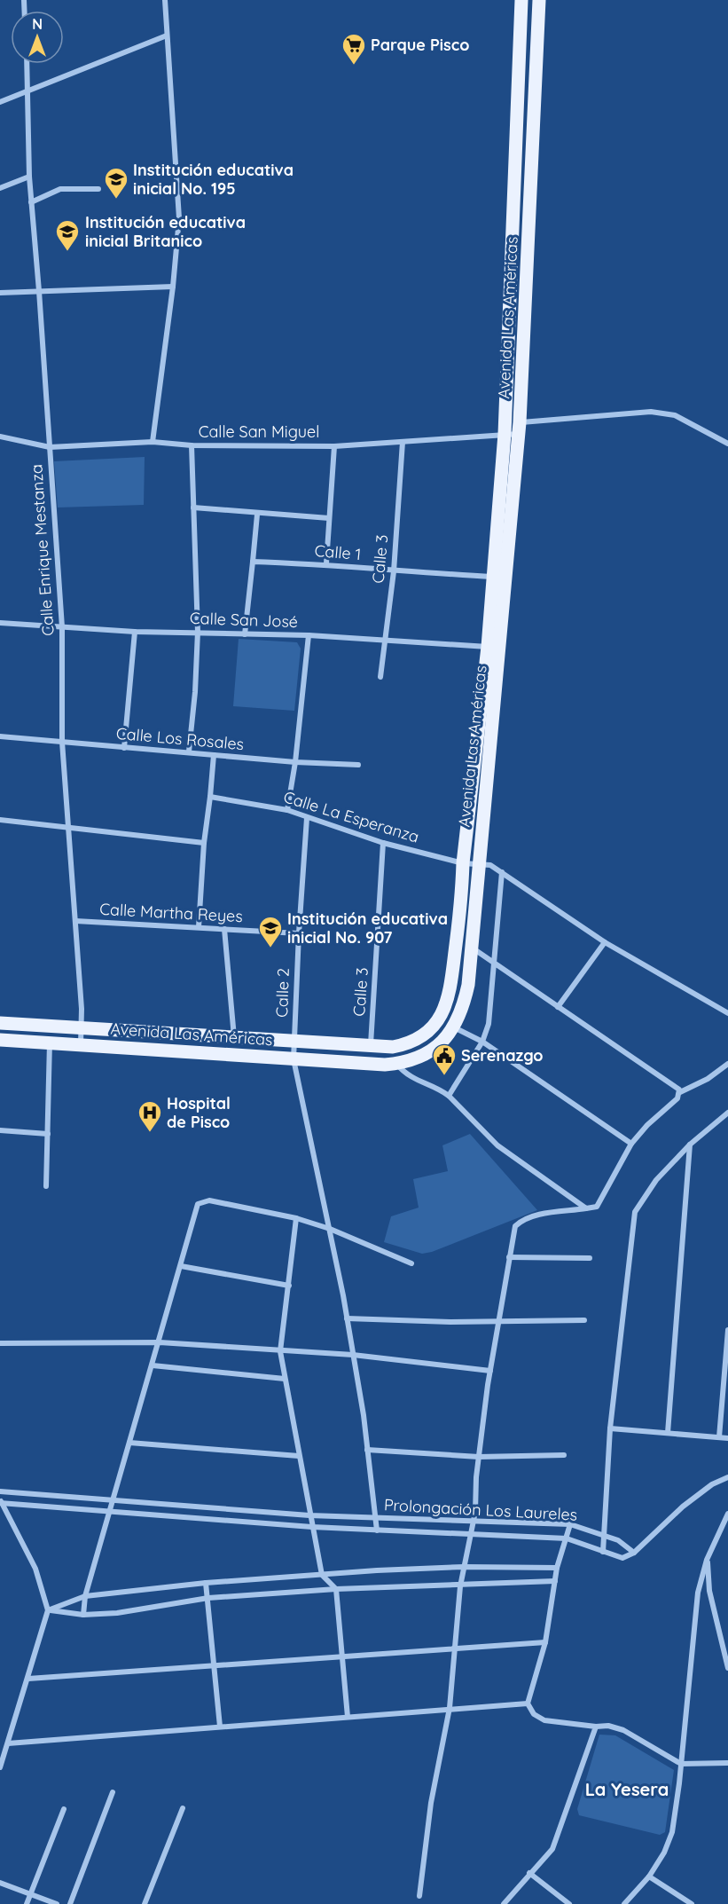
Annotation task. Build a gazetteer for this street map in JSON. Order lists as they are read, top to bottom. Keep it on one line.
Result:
{"streets":{"main road":["Avenida Las Américas"],"street":["Calle San Miguel","Calle Enrique Mestanza","Calle 1","Calle 3","Calle San José","Calle Los Rosales","Calle La Esperanza","Calle Martha Reyes","Calle 2","Prolongación Los Laureles"]},"crossings":[["Avenida Las Américas","Calle San Miguel"],["Avenida Las Américas","Calle Enrique Mestanza"],["Avenida Las Américas","Calle 1"],["Avenida Las Américas","Calle 3"],["Avenida Las Américas","Calle San José"],["Avenida Las Américas","Calle La Esperanza"],["Avenida Las Américas","Calle 2"],["Calle San Miguel","Calle Enrique Mestanza"],["Calle San Miguel","Calle 3"],["Calle Enrique Mestanza","Calle San José"],["Calle Enrique Mestanza","Calle Los Rosales"],["Calle Enrique Mestanza","Calle Martha Reyes"],["Calle 1","Calle 3"],["Calle 3","Calle San José"],["Calle 3","Calle La Esperanza"],["Calle La Esperanza","Calle 2"],["Calle Martha Reyes","Calle 2"],["Calle 2","Prolongación Los Laureles"]],"districts":["La Yesera"],"places":{"supermarket":["Parque Pisco"],"school or university":["Institución educativa inicial No. 195","Institución educativa inicial Britanico","Institución educativa inicial No. 907"],"public building":["Serenazgo"],"hospital":["Hospital de Pisco"]},"north":"top"}
